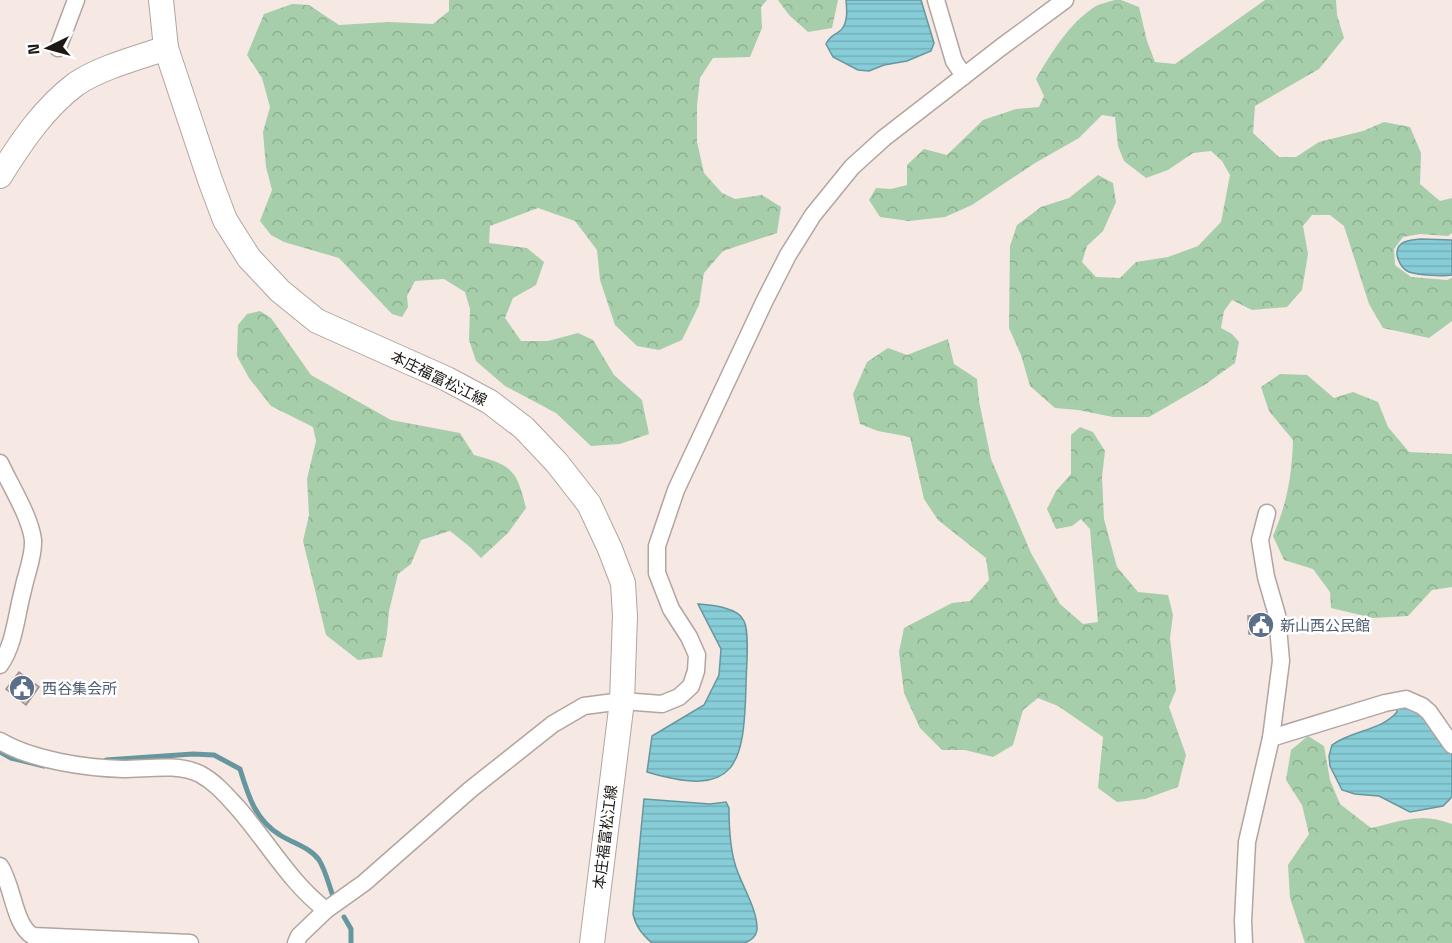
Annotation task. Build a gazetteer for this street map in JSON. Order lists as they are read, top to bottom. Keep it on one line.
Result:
{"streets":{"main road":["本庄福富松江線"]},"places":{"public building":["新山西公民館","西谷集会所"]},"north":"left"}
